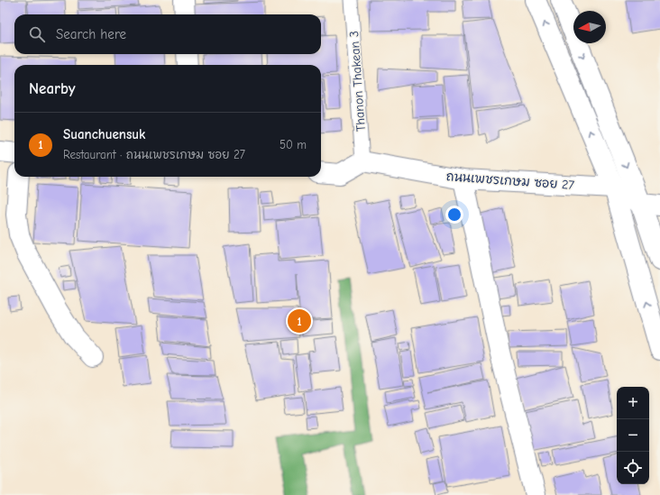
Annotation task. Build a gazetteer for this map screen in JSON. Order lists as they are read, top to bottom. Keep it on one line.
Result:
{"streets":{"street":["ถนนเพชรเกษม ซอย 27"],"lane":["Thanon Thakean 3"]},"crossings":[["Thanon Thakean 3","ถนนเพชรเกษม ซอย 27"]],"north":"left","page":{"search":"Search here","heading":"Nearby","list":[{"mark":"1","name":"Suanchuensuk","note":"Restaurant · ถนนเพชรเกษม ซอย 27","value":"50 m"}],"pins":"1","map_buttons":["+","−"]}}
